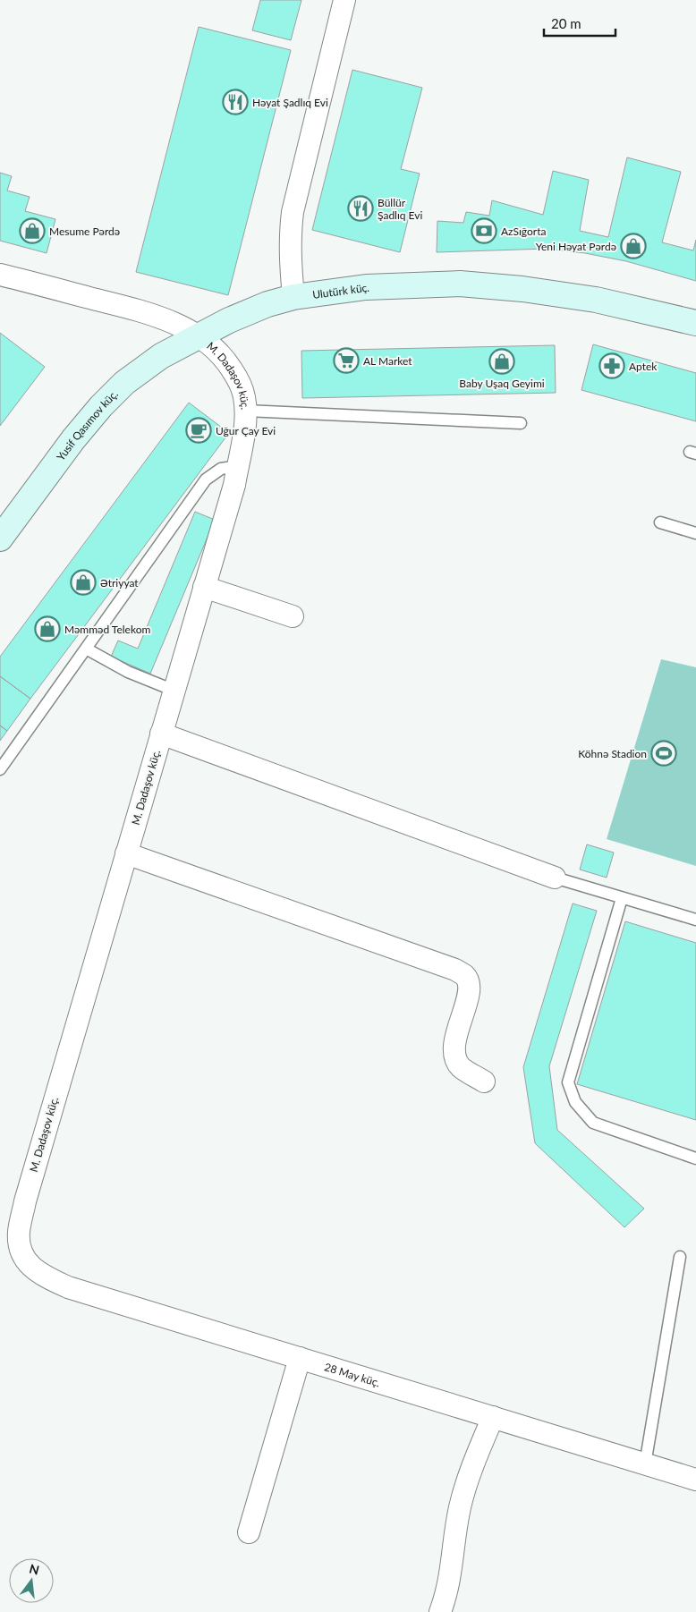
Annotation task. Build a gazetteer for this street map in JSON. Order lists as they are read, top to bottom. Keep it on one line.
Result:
{"streets":{"street":["Ulutürk küç.","M. Dadaşov küç.","Yusif Qasımov küç.","28 May küç."]},"crossings":[["Ulutürk küç.","M. Dadaşov küç."],["Ulutürk küç.","Yusif Qasımov küç."],["M. Dadaşov küç.","Yusif Qasımov küç."],["M. Dadaşov küç.","28 May küç."]],"places":{"restaurant":["Həyat Şadlıq Evi","Büllür Şadlıq Evi"],"shop":["Mesume Pərdə","Yeni Həyat Pərdə","Baby Uşaq Geyimi","Ətriyyat","Məmməd Telekom"],"bank":["AzSığorta"],"supermarket":["AL Market"],"pharmacy":["Aptek"],"cafe":["Uğur Çay Evi"],"sports":["Köhnə Stadion"]},"scale_bar":"20 m","north":"top"}
